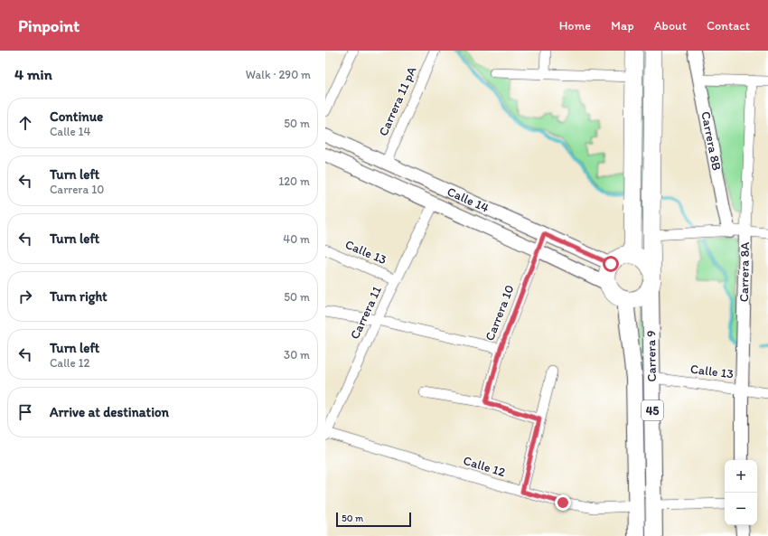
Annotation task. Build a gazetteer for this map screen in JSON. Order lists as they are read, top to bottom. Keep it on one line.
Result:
{"streets":{"highway":["Carrera 9","45"],"street":["Carrera 11 pA","Carrera 8B","Calle 14","Calle 13","Carrera 8A","Carrera 11","Carrera 10","Calle 12"]},"crossings":[["Carrera 11 pA","Calle 14"],["Calle 14","Carrera 11"],["Calle 14","Carrera 10"],["Calle 14","Carrera 9"],["Calle 13","Carrera 8A"],["Calle 13","Carrera 11"],["Calle 13","Carrera 9"],["Carrera 11","Calle 12"],["Carrera 9","Calle 12"]],"scale_bar":"50 m","page":{"header":"Pinpoint","nav":["Home","Map","About","Contact"],"heading":["4 min","Walk · 290 m"],"list":[["Continue","Calle 14","50 m"],["Turn left","Carrera 10","120 m"],["Turn left","40 m"],["Turn right","50 m"],["Turn left","Calle 12","30 m"],"Arrive at destination"],"map_buttons":["+","−"],"scale":"50 m"}}
